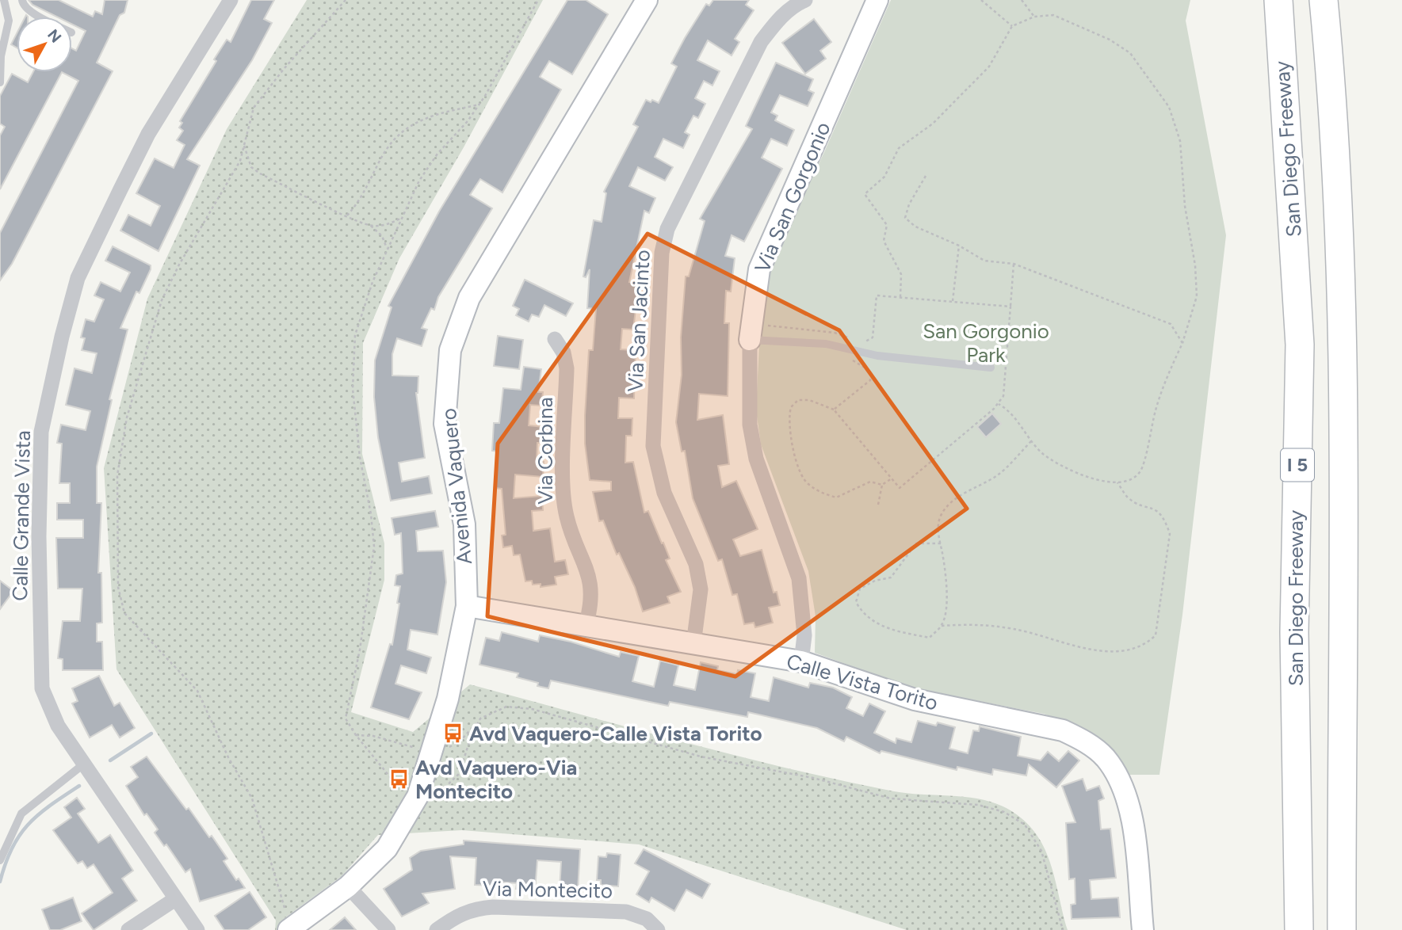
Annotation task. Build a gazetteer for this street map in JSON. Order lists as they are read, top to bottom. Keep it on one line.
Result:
{"streets":{"highway":["San Diego Freeway","I 5"],"street":["Via San Gorgonio","Via San Jacinto","Via Corbina","Avenida Vaquero","Calle Grande Vista","Calle Vista Torito","Via Montecito"]},"crossings":[["Via San Gorgonio","Calle Vista Torito"],["Via San Jacinto","Calle Vista Torito"],["Via Corbina","Calle Vista Torito"],["Avenida Vaquero","Calle Vista Torito"]],"parks":["San Gorgonio Park"],"places":{"bus stop":["Avd Vaquero-Calle Vista Torito","Avd Vaquero-Via Montecito"]},"north":"top right"}
